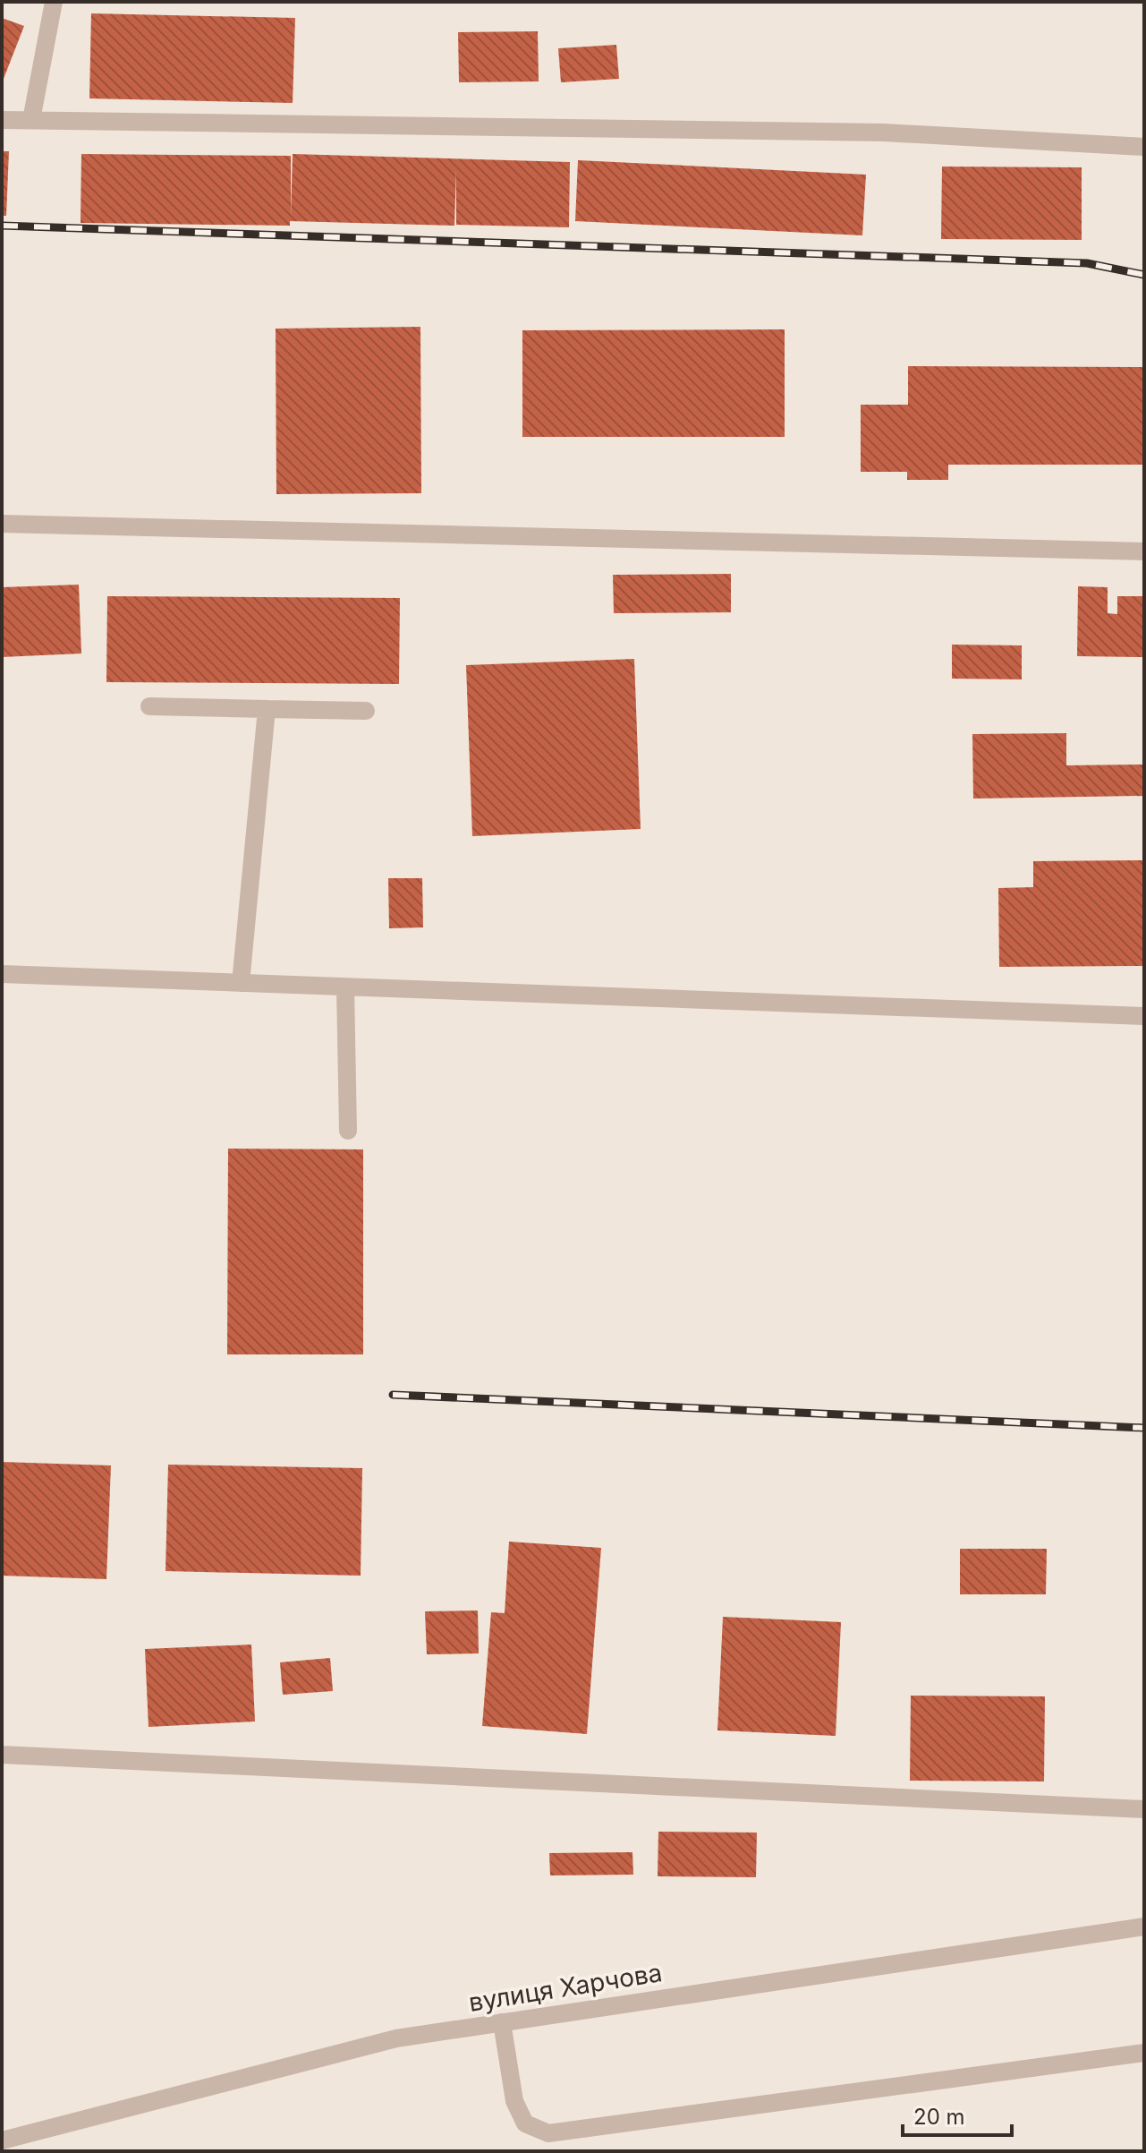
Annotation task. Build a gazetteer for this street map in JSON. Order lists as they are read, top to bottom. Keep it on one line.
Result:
{"streets":{"street":["вулиця Харчова"]},"scale_bar":"20 m"}
